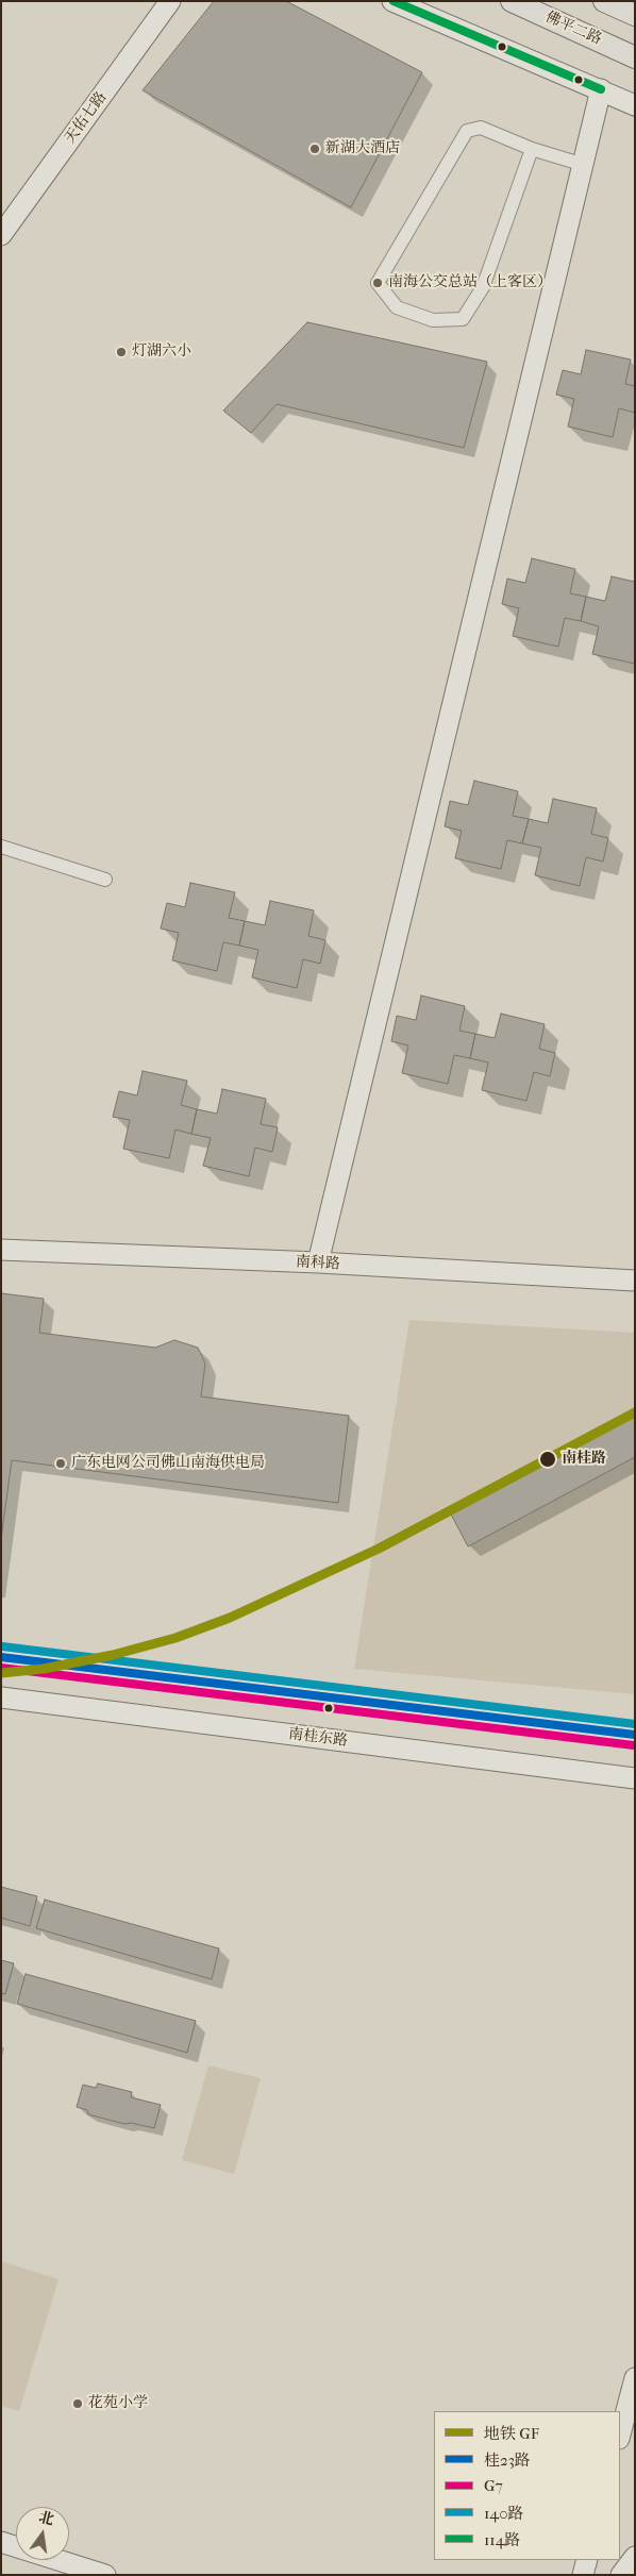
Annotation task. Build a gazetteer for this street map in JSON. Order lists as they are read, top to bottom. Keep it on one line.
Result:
{"streets":{"main road":["佛平二路"],"street":["天佑七路","南科路","南桂东路"]},"places":["新湖大酒店","南海公交总站（上客区）","灯湖六小","南桂路","广东电网公司佛山南海供电局","花苑小学"],"lines":["transit line 114路","metro line GF","transit line 140路","transit line 桂23路","transit line G7"],"legend":["地铁 GF","桂23路","G7","140路","114路"],"north":"top"}
